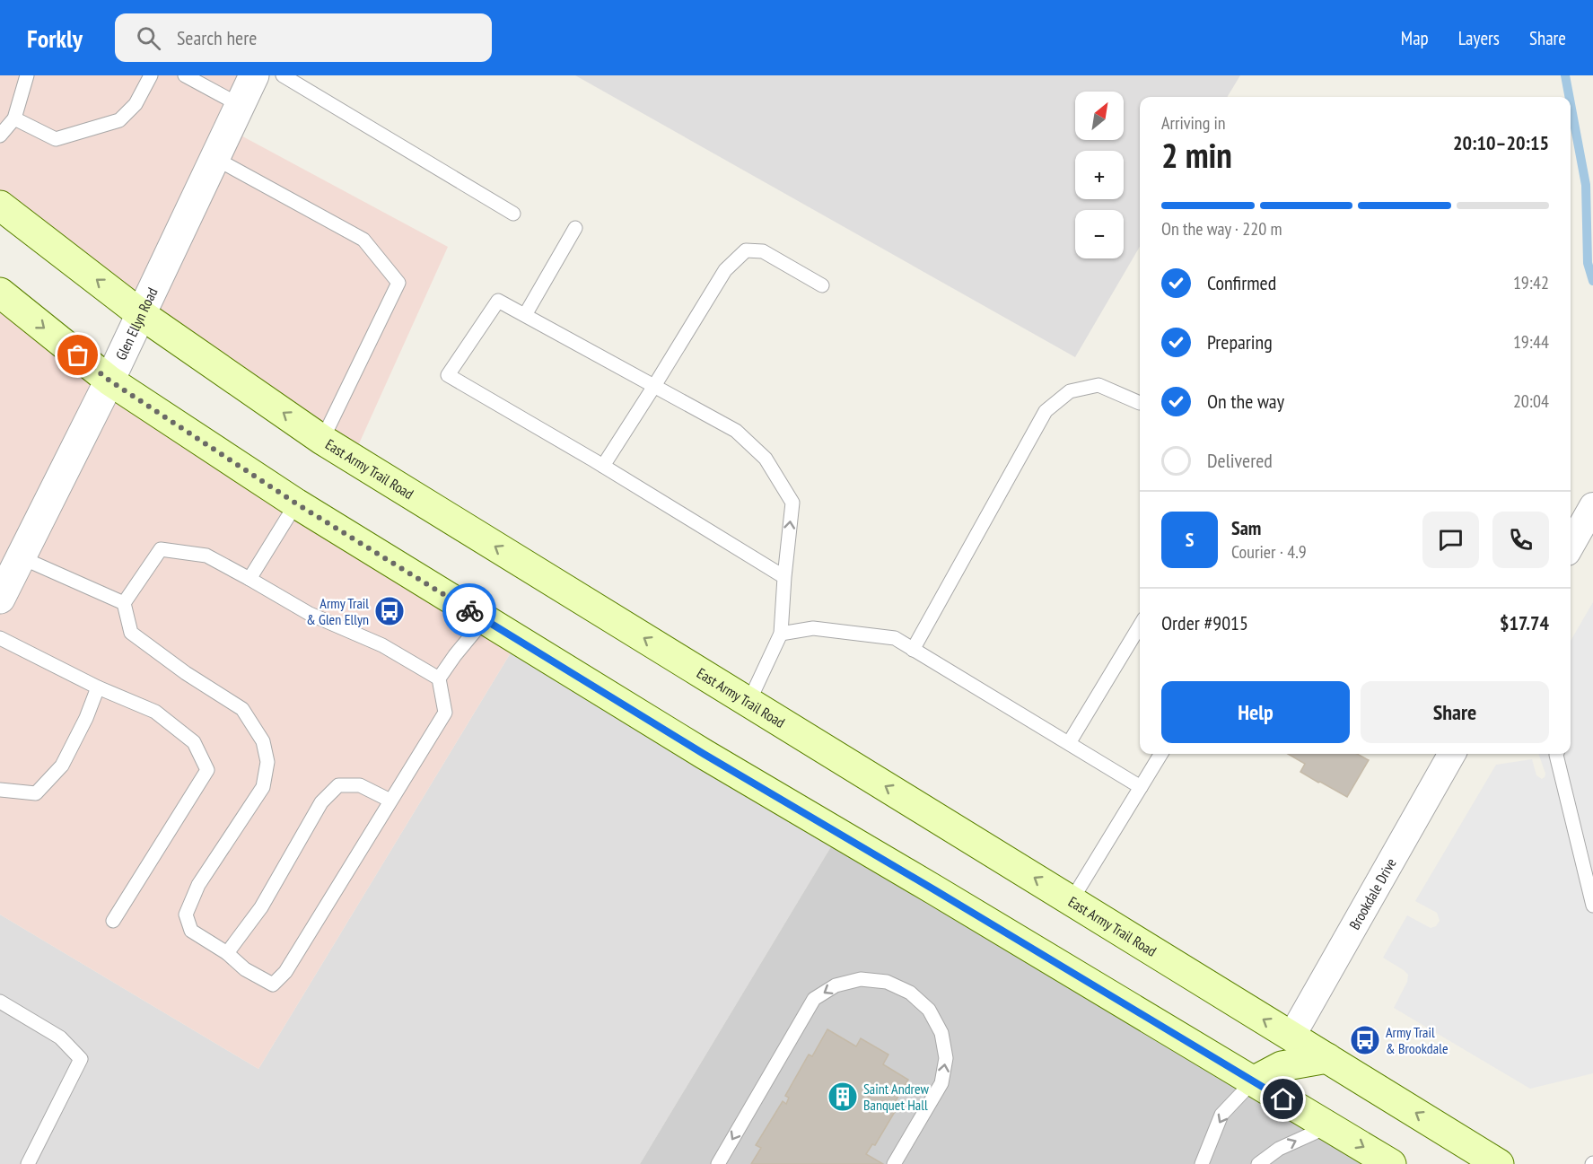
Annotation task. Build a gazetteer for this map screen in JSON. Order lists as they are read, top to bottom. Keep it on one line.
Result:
{"streets":{"main road":["East Army Trail Road"],"street":["Glen Ellyn Road","Brookdale Drive"]},"crossings":[["Glen Ellyn Road","East Army Trail Road"],["East Army Trail Road","Brookdale Drive"]],"places":{"bus stop":["Army Trail & Glen Ellyn","Army Trail & Brookdale"],"building":["Saint Andrew Banquet Hall"]},"north":"top right","page":{"header":"Forkly","search":"Search here","nav":["Map","Layers","Share"],"map_buttons":["+","−"],"heading":["2 min","Arriving in","20:10–20:15"],"panel":["Sam","Courier · 4.9","Order #9015","$17.74"],"bar":"On the way · 220 m","list":[["Confirmed","19:42"],["Preparing","19:44"],["On the way","20:04"],"Delivered"],"round":"S","buttons":["Help","Share"]}}
